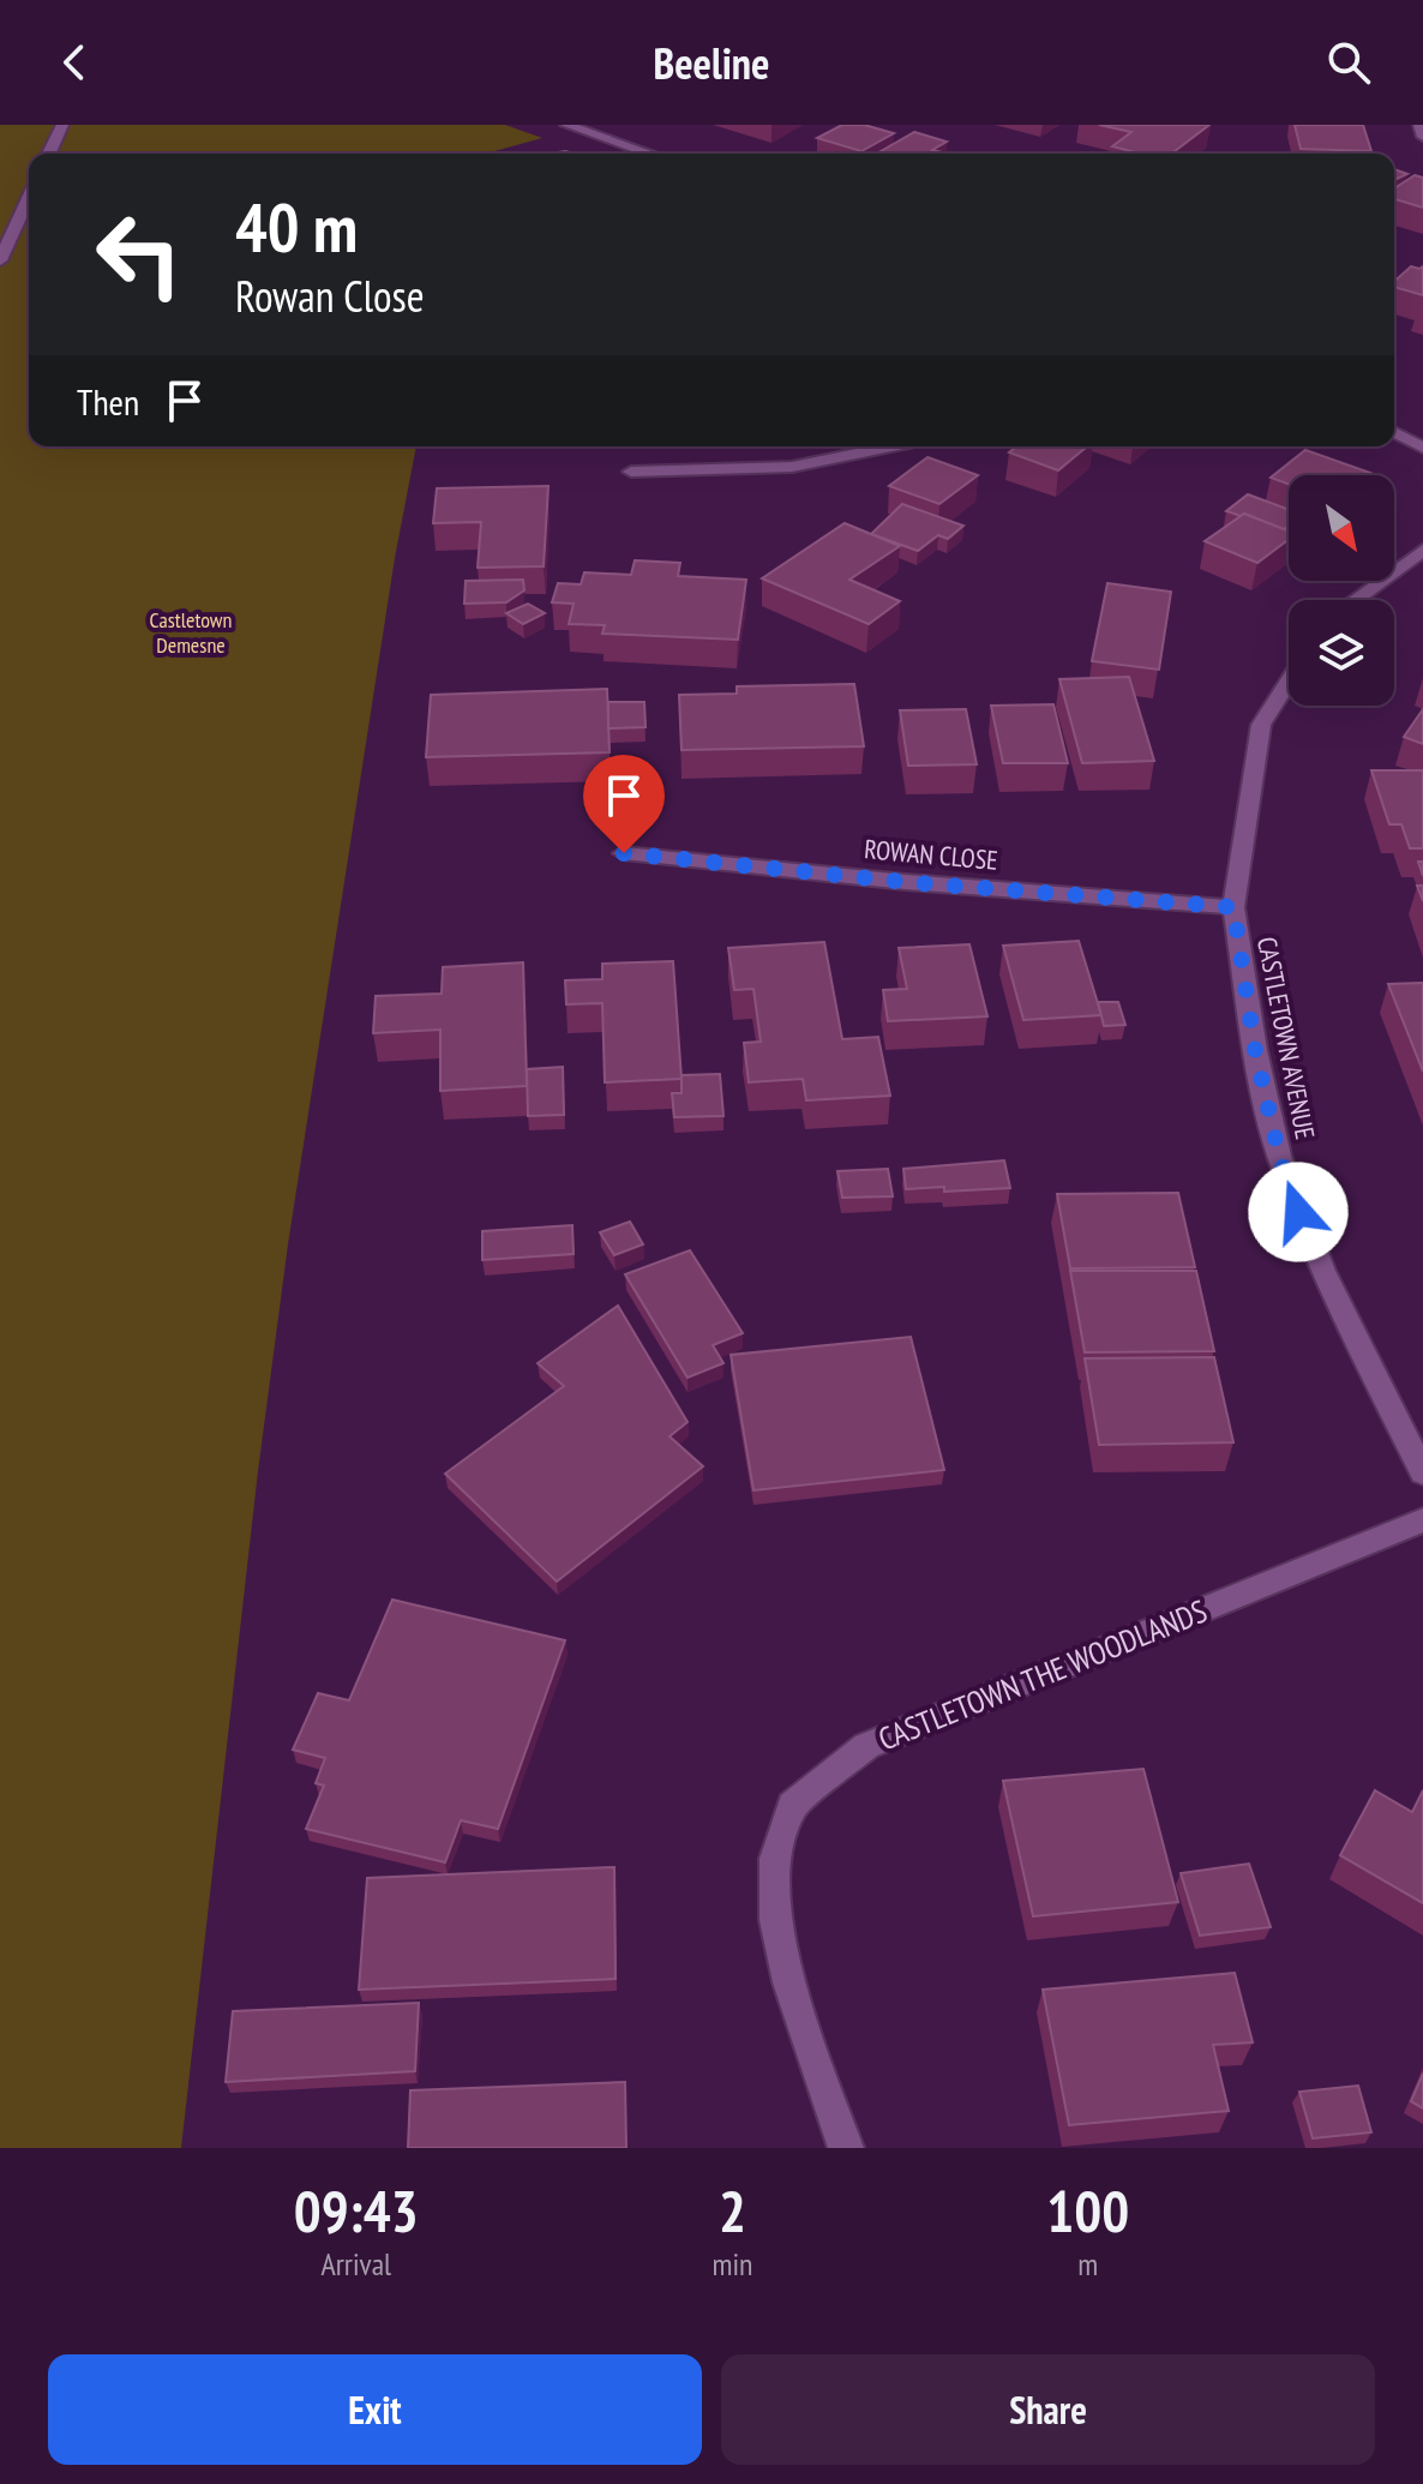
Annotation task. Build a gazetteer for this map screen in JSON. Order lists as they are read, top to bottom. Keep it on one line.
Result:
{"streets":{"street":["ROWAN CLOSE","CASTLETOWN AVENUE","CASTLETOWN THE WOODLANDS"]},"crossings":[["ROWAN CLOSE","CASTLETOWN AVENUE"]],"parks":["Castletown Demesne"],"north":"bottom right","page":{"header":"Beeline","turn":["40 m","Rowan Close"],"then":"Then","eta":["09:43","Arrival","2","min","100","m"],"buttons":["Exit","Share"]}}
